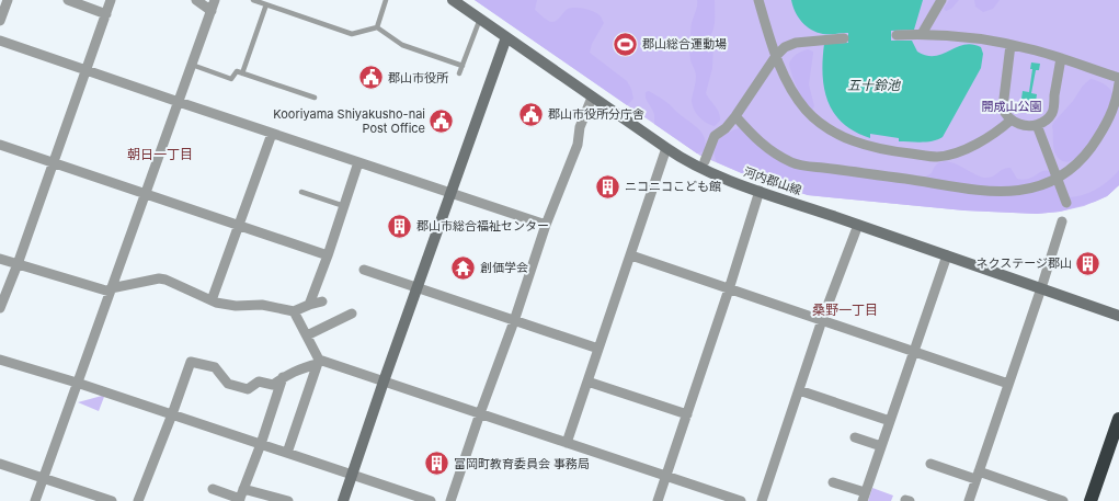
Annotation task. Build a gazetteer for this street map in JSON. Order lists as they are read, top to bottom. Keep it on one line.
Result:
{"streets":{"main road":["河内郡山線"]},"districts":["朝日一丁目","桑野一丁目"],"water":["五十鈴池"],"parks":["開成山公園"],"places":{"sports":["郡山総合運動場"],"public building":["郡山市役所","郡山市役所分庁舎","Kooriyama Shiyakusho-nai Post Office"],"building":["ニコニコこども館","郡山市総合福祉センター","ネクステージ郡山","富岡町教育委員会 事務局"],"temple":["創価学会"]}}
